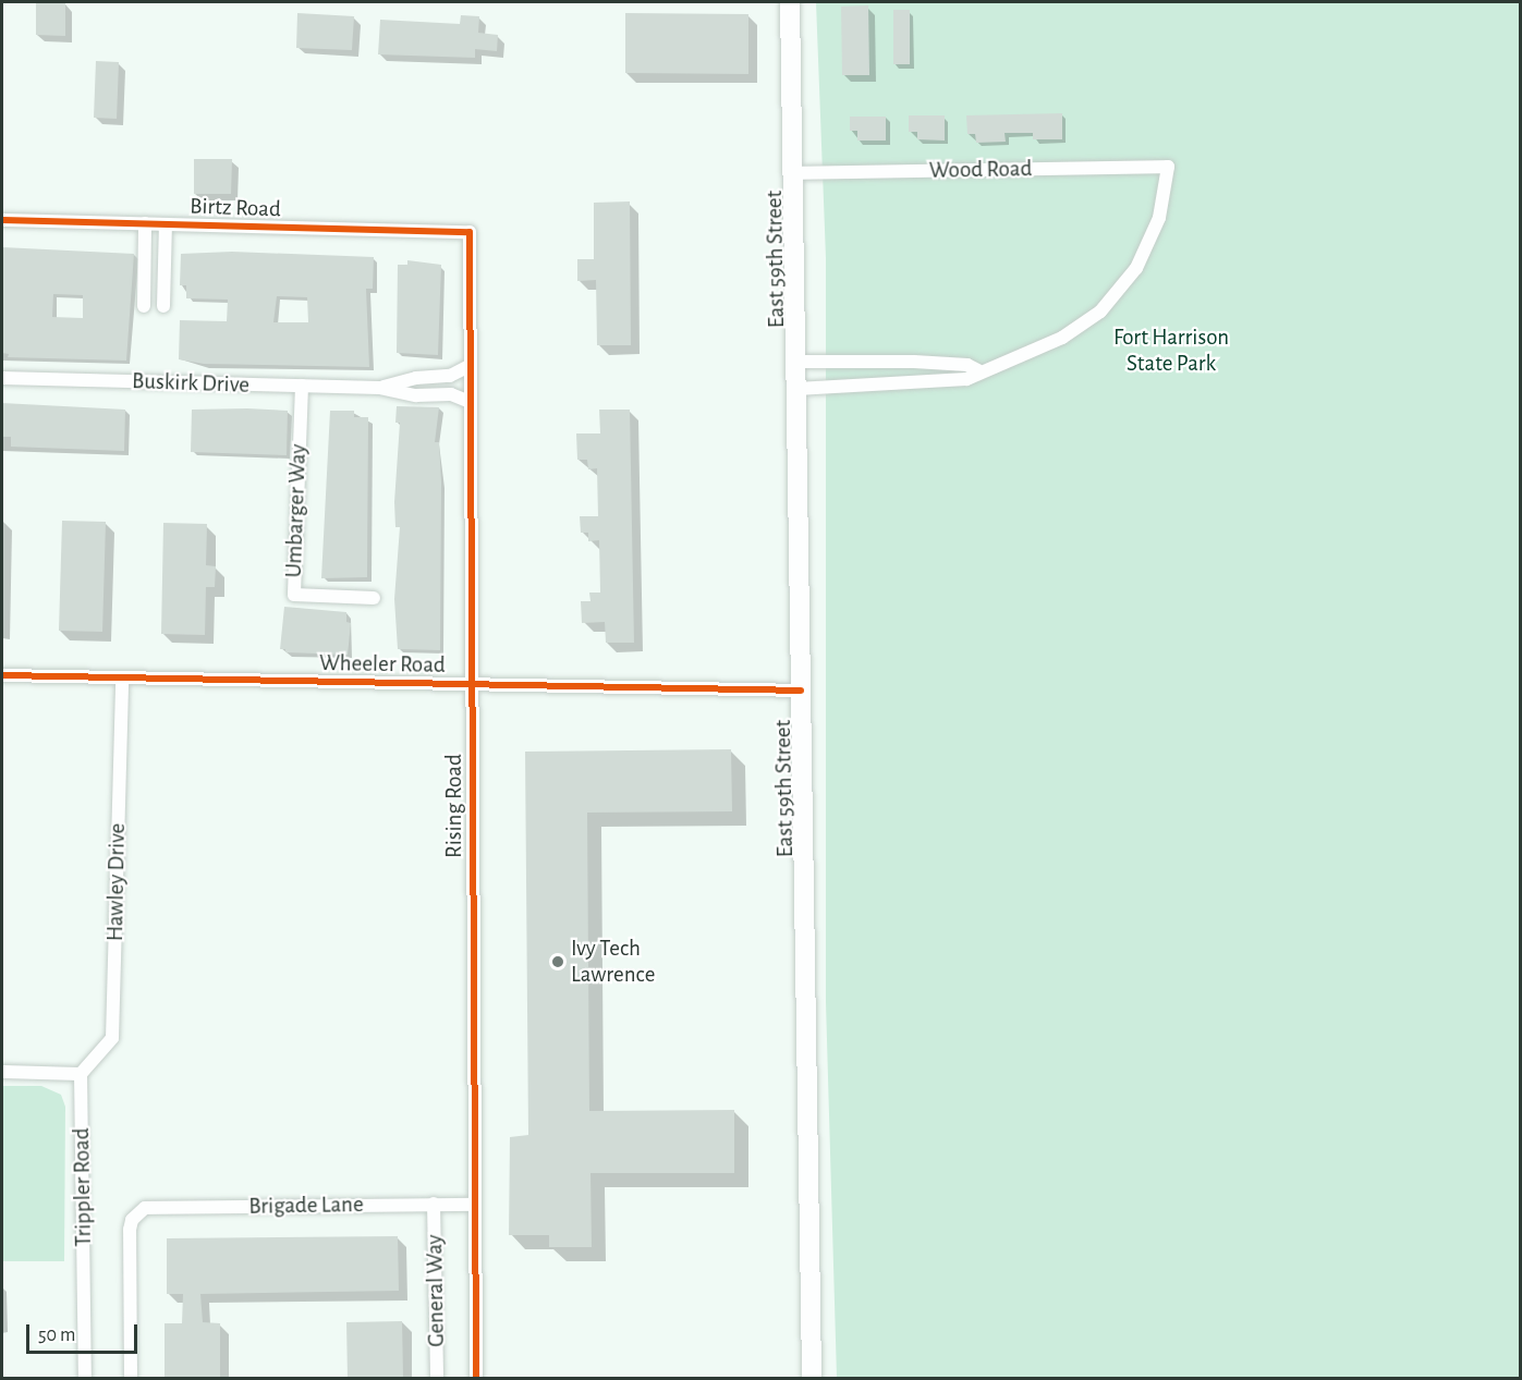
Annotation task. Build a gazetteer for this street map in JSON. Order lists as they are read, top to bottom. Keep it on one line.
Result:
{"streets":{"street":["Wood Road","Birtz Road","East 59th Street","Buskirk Drive","Umbarger Way","Wheeler Road","Rising Road","Hawley Drive","Trippler Road","Brigade Lane","General Way"]},"crossings":[["Wood Road","East 59th Street"],["Birtz Road","Rising Road"],["East 59th Street","Wheeler Road"],["Buskirk Drive","Umbarger Way"],["Buskirk Drive","Rising Road"],["Wheeler Road","Rising Road"],["Wheeler Road","Hawley Drive"],["Rising Road","Brigade Lane"],["Hawley Drive","Trippler Road"],["Brigade Lane","General Way"]],"parks":["Fort Harrison State Park"],"places":["Ivy Tech Lawrence"],"scale_bar":"50 m"}
